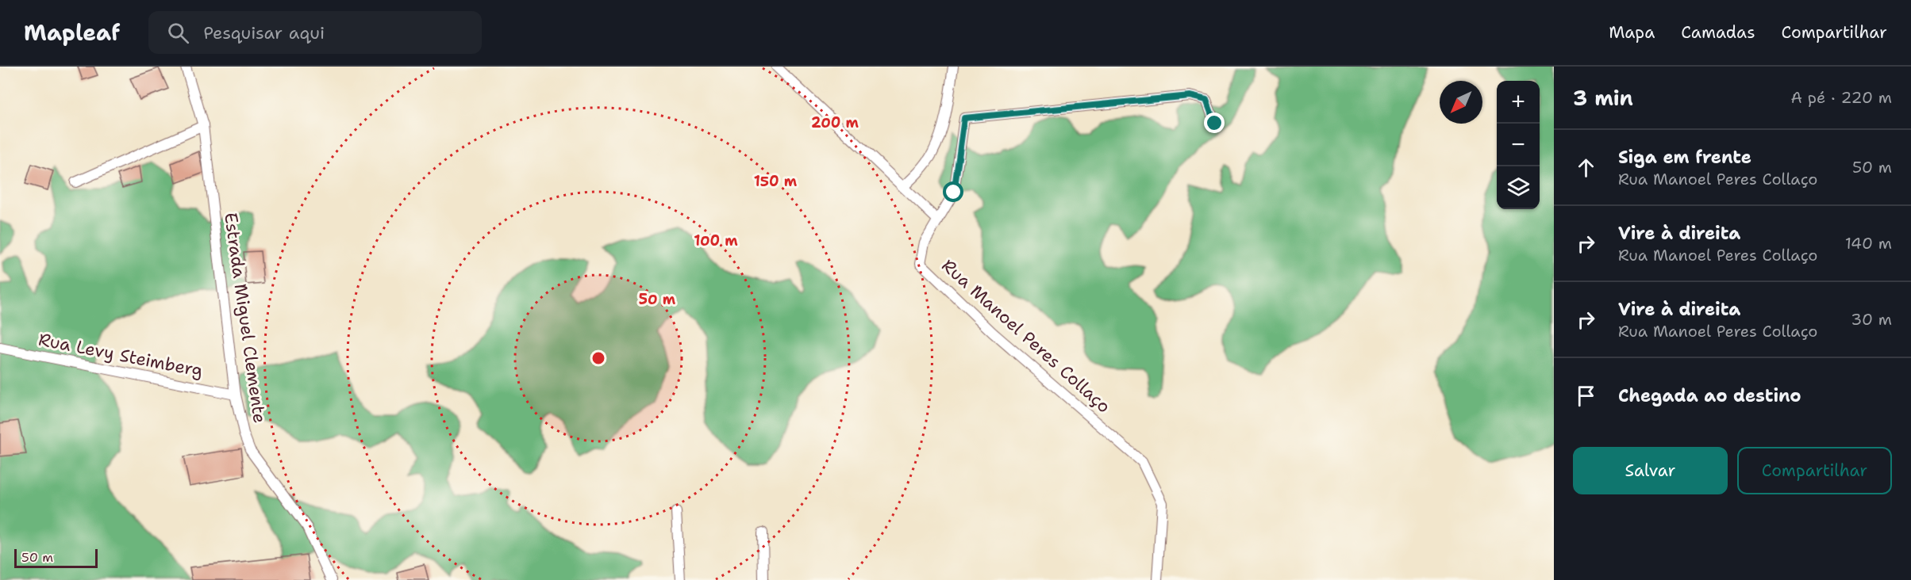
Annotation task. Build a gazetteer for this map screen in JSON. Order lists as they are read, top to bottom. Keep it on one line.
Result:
{"streets":{"street":["Estrada Miguel Clemente","Rua Manoel Peres Collaço","Rua Levy Steimberg"]},"crossings":[["Estrada Miguel Clemente","Rua Levy Steimberg"]],"scale_bar":"50 m","north":"bottom left","page":{"header":"Mapleaf","search":"Pesquisar aqui","nav":["Mapa","Camadas","Compartilhar"],"heading":["3 min","A pé · 220 m"],"map_buttons":["+","−"],"list":[["Siga em frente","Rua Manoel Peres Collaço","50 m"],["Vire à direita","Rua Manoel Peres Collaço","140 m"],["Vire à direita","Rua Manoel Peres Collaço","30 m"],"Chegada ao destino"],"buttons":["Salvar","Compartilhar"],"scale":"50 m"},"rings":["200 m","150 m","100 m","50 m"]}
